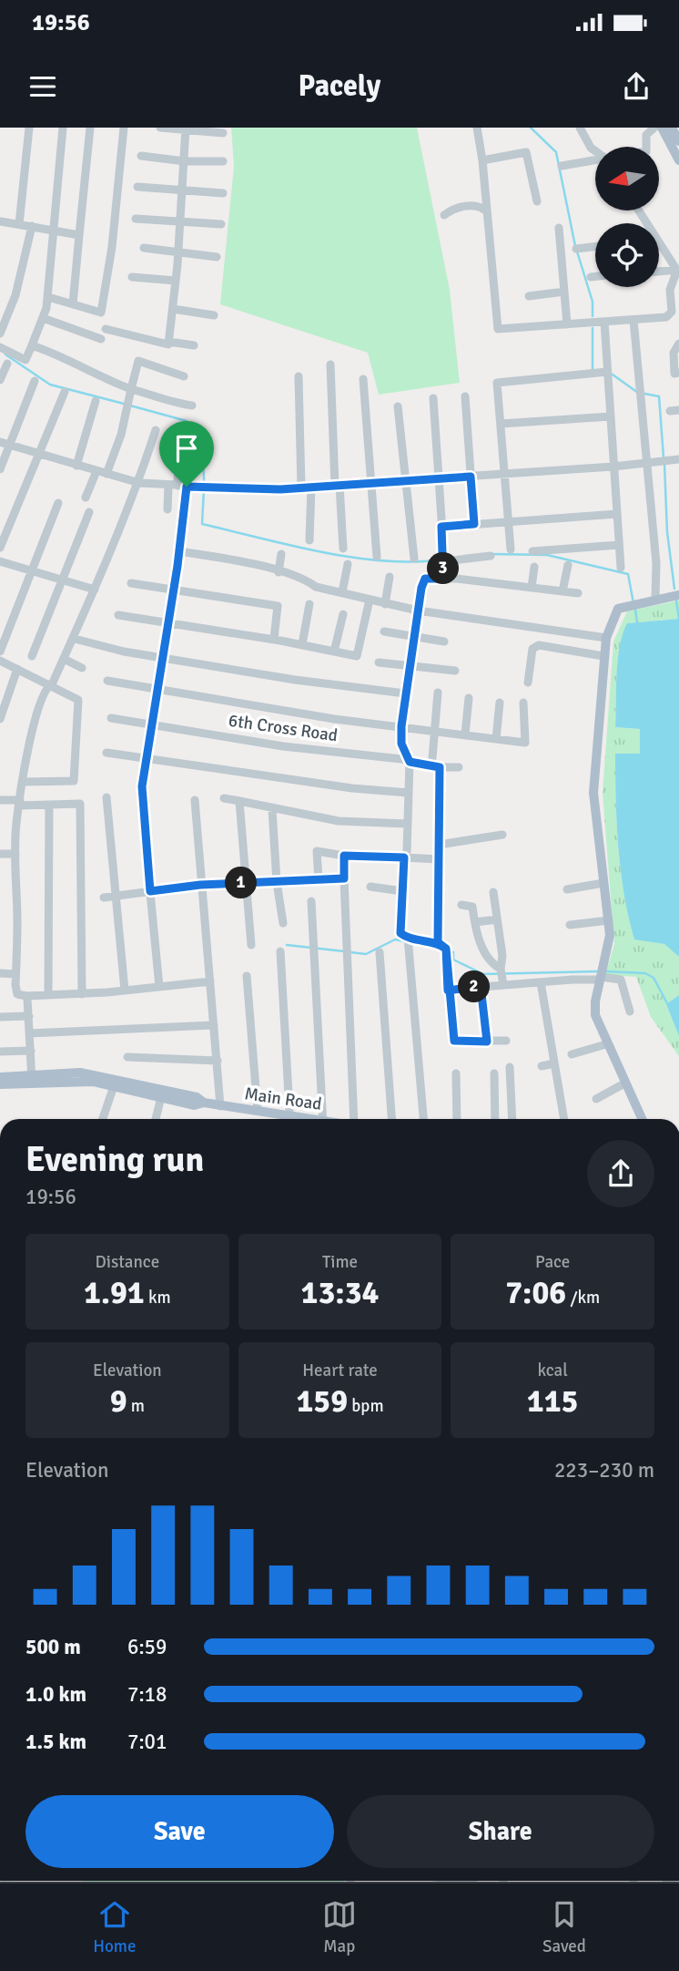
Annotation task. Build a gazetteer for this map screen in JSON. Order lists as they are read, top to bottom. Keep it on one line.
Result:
{"streets":{"main road":["Main Road"],"street":["6th Cross Road"]},"north":"left","page":{"status":"19:56","header":"Pacely","pins":["3","1","2"],"heading":["Evening run","19:56"],"stats":[["Distance","1.91 km"],["Time","13:34"],["Pace","7:06 /km"],["Elevation","9 m"],["Heart rate","159 bpm"],["kcal","115"]],"chart":["Elevation","223–230 m"],"list":[{"name":"500 m","note":"6:59"},{"name":"1.0 km","note":"7:18"},{"name":"1.5 km","note":"7:01"}],"buttons":["Save","Share"],"tabs":["Home","Map","Saved"]}}
